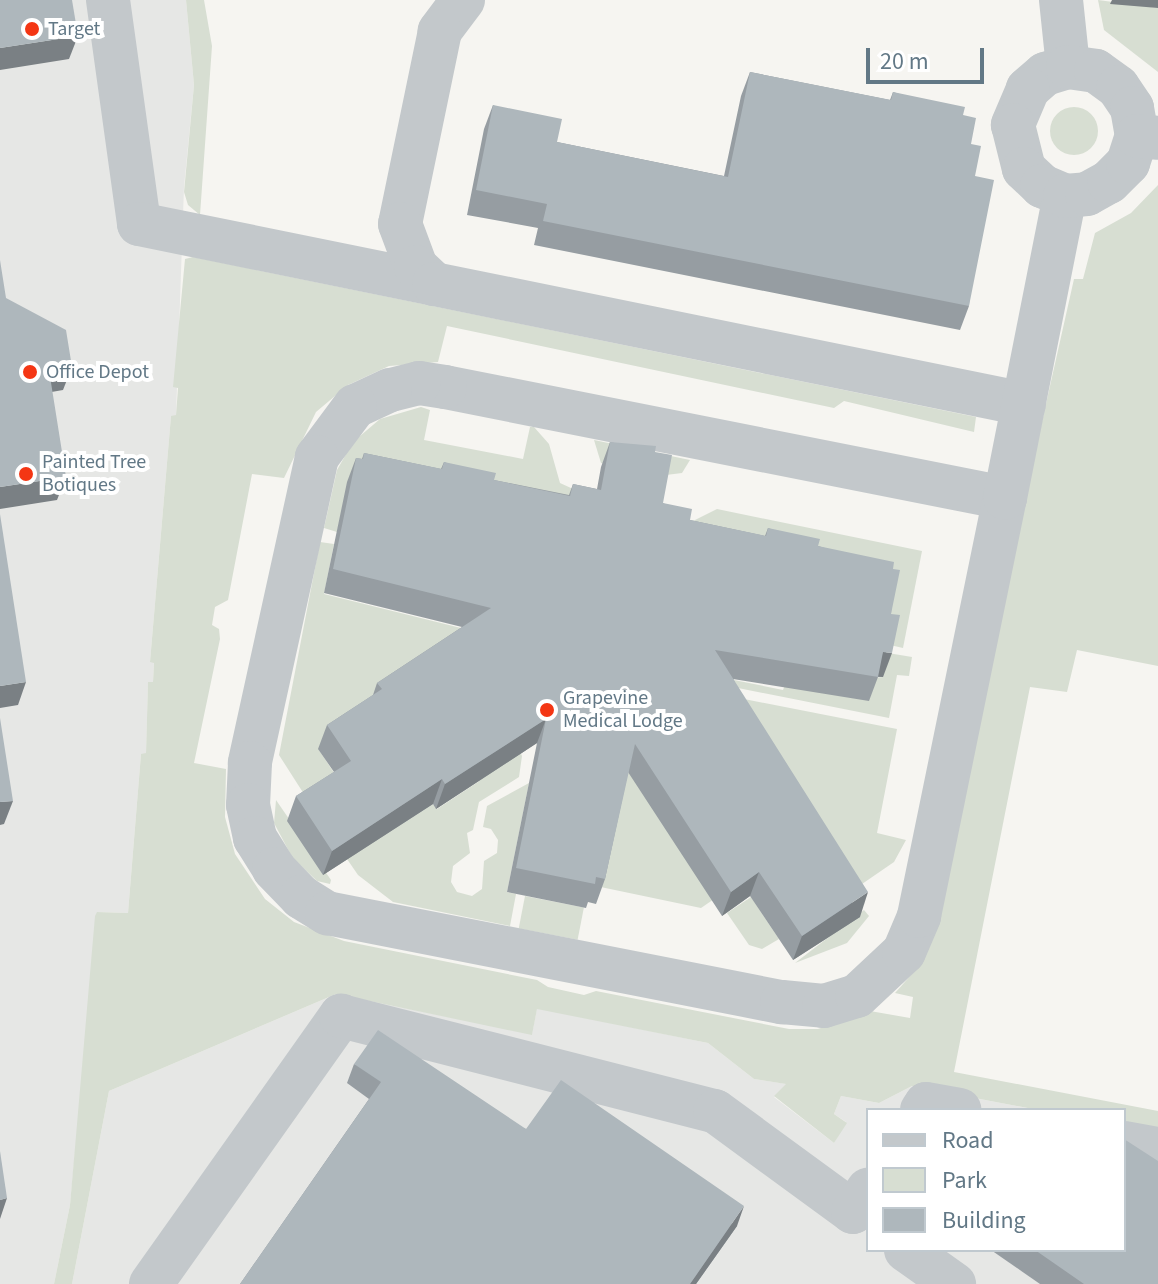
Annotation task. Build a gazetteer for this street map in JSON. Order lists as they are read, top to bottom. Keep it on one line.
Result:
{"places":["Target","Office Depot","Painted Tree Botiques","Grapevine Medical Lodge"],"legend":["Road","Park","Building"],"scale_bar":"20 m"}
